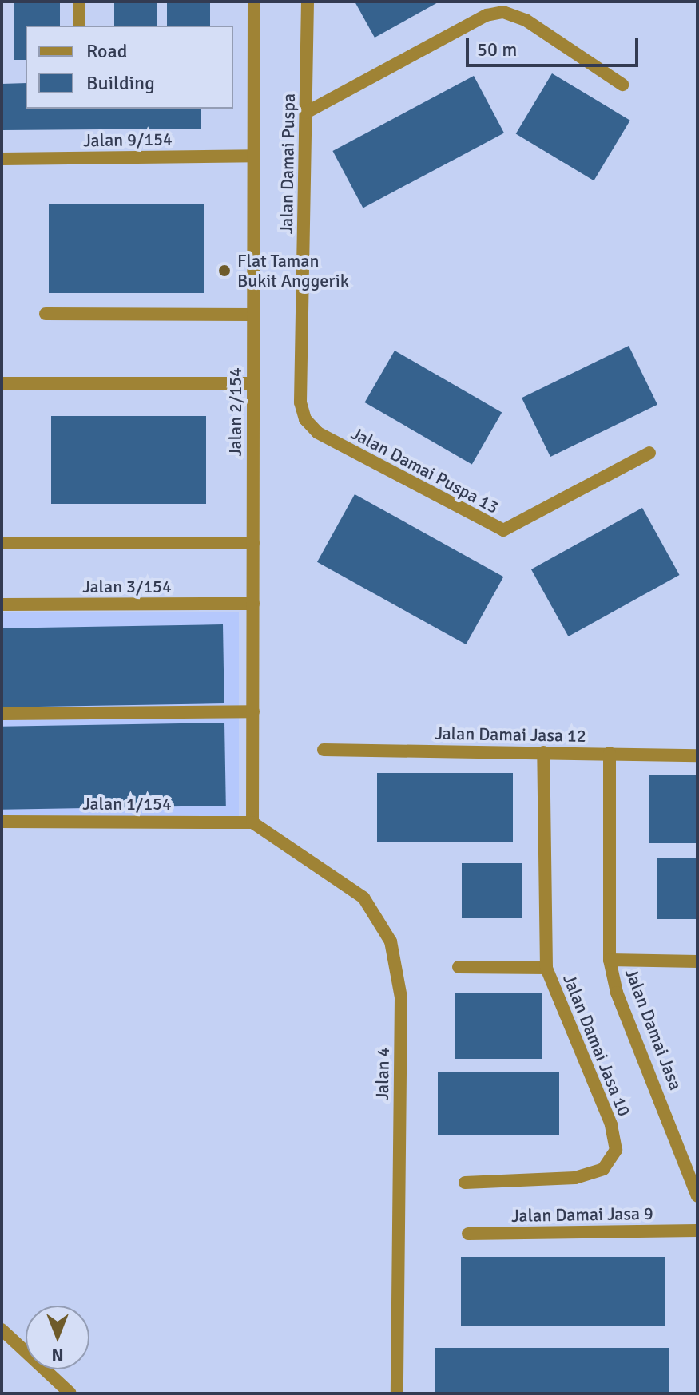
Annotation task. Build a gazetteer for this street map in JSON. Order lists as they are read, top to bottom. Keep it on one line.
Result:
{"streets":{"street":["Jalan 9/154","Jalan Damai Puspa","Jalan 2/154","Jalan Damai Puspa 13","Jalan 3/154","Jalan Damai Jasa 12","Jalan 1/154","Jalan Damai Jasa","Jalan Damai Jasa 10","Jalan 4","Jalan Damai Jasa 9"]},"crossings":[["Jalan 9/154","Jalan 2/154"],["Jalan Damai Puspa","Jalan Damai Puspa 13"],["Jalan 2/154","Jalan 3/154"],["Jalan 2/154","Jalan 1/154"],["Jalan 2/154","Jalan 4"],["Jalan Damai Jasa 12","Jalan Damai Jasa"],["Jalan Damai Jasa 12","Jalan Damai Jasa 10"],["Jalan 1/154","Jalan 4"]],"places":["Flat Taman Bukit Anggerik"],"legend":["Road","Building"],"scale_bar":"50 m","north":"bottom"}
